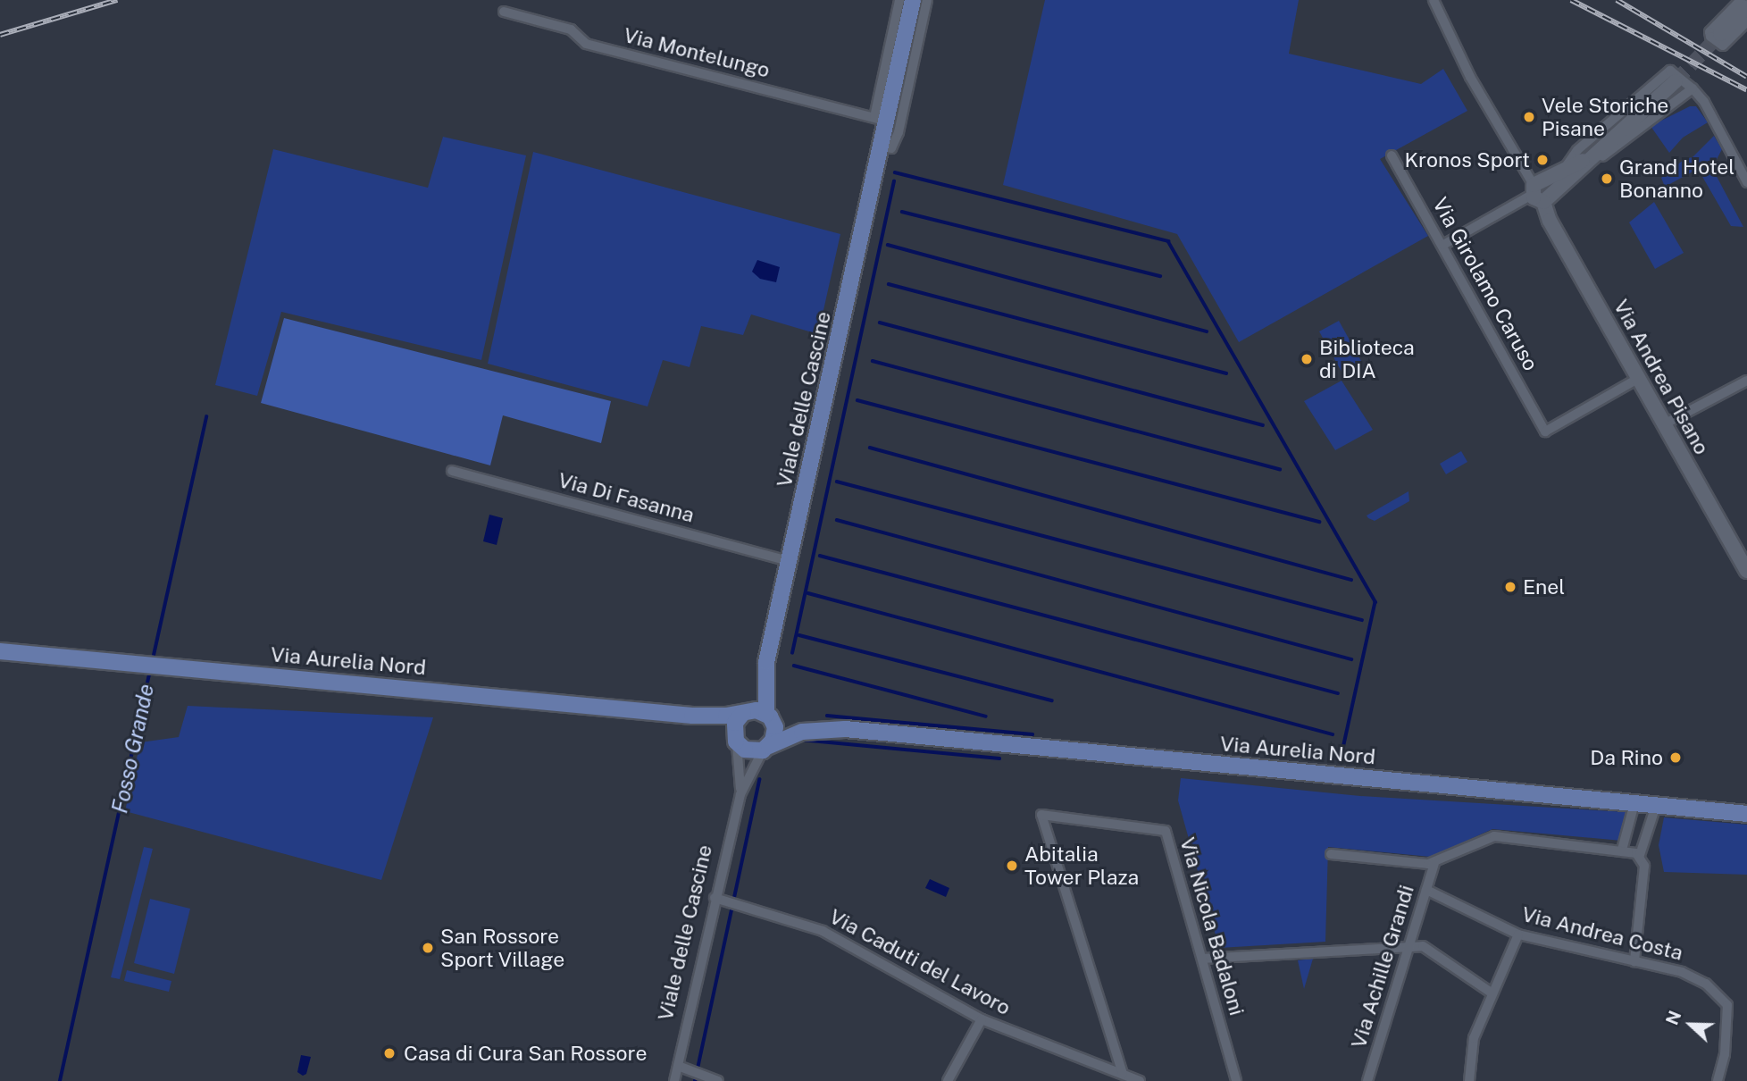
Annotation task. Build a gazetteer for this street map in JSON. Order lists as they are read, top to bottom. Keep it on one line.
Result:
{"streets":{"main road":["Viale delle Cascine","Via Aurelia Nord"],"street":["Via Montelungo","Via Girolamo Caruso","Via Andrea Pisano","Via Di Fasanna","Via Nicola Badaloni","Via Andrea Costa","Via Caduti del Lavoro","Via Achille Grandi"]},"crossings":[["Via Montelungo","Viale delle Cascine"],["Via Girolamo Caruso","Via Andrea Pisano"],["Viale delle Cascine","Via Di Fasanna"],["Viale delle Cascine","Via Aurelia Nord"],["Viale delle Cascine","Via Caduti del Lavoro"],["Via Nicola Badaloni","Via Caduti del Lavoro"],["Via Andrea Costa","Via Achille Grandi"]],"water":["Fosso Grande"],"places":["Vele Storiche Pisane","Kronos Sport","Grand Hotel Bonanno","Biblioteca di DIA","Enel","Da Rino","Abitalia Tower Plaza","San Rossore Sport Village","Casa di Cura San Rossore"],"north":"left"}
